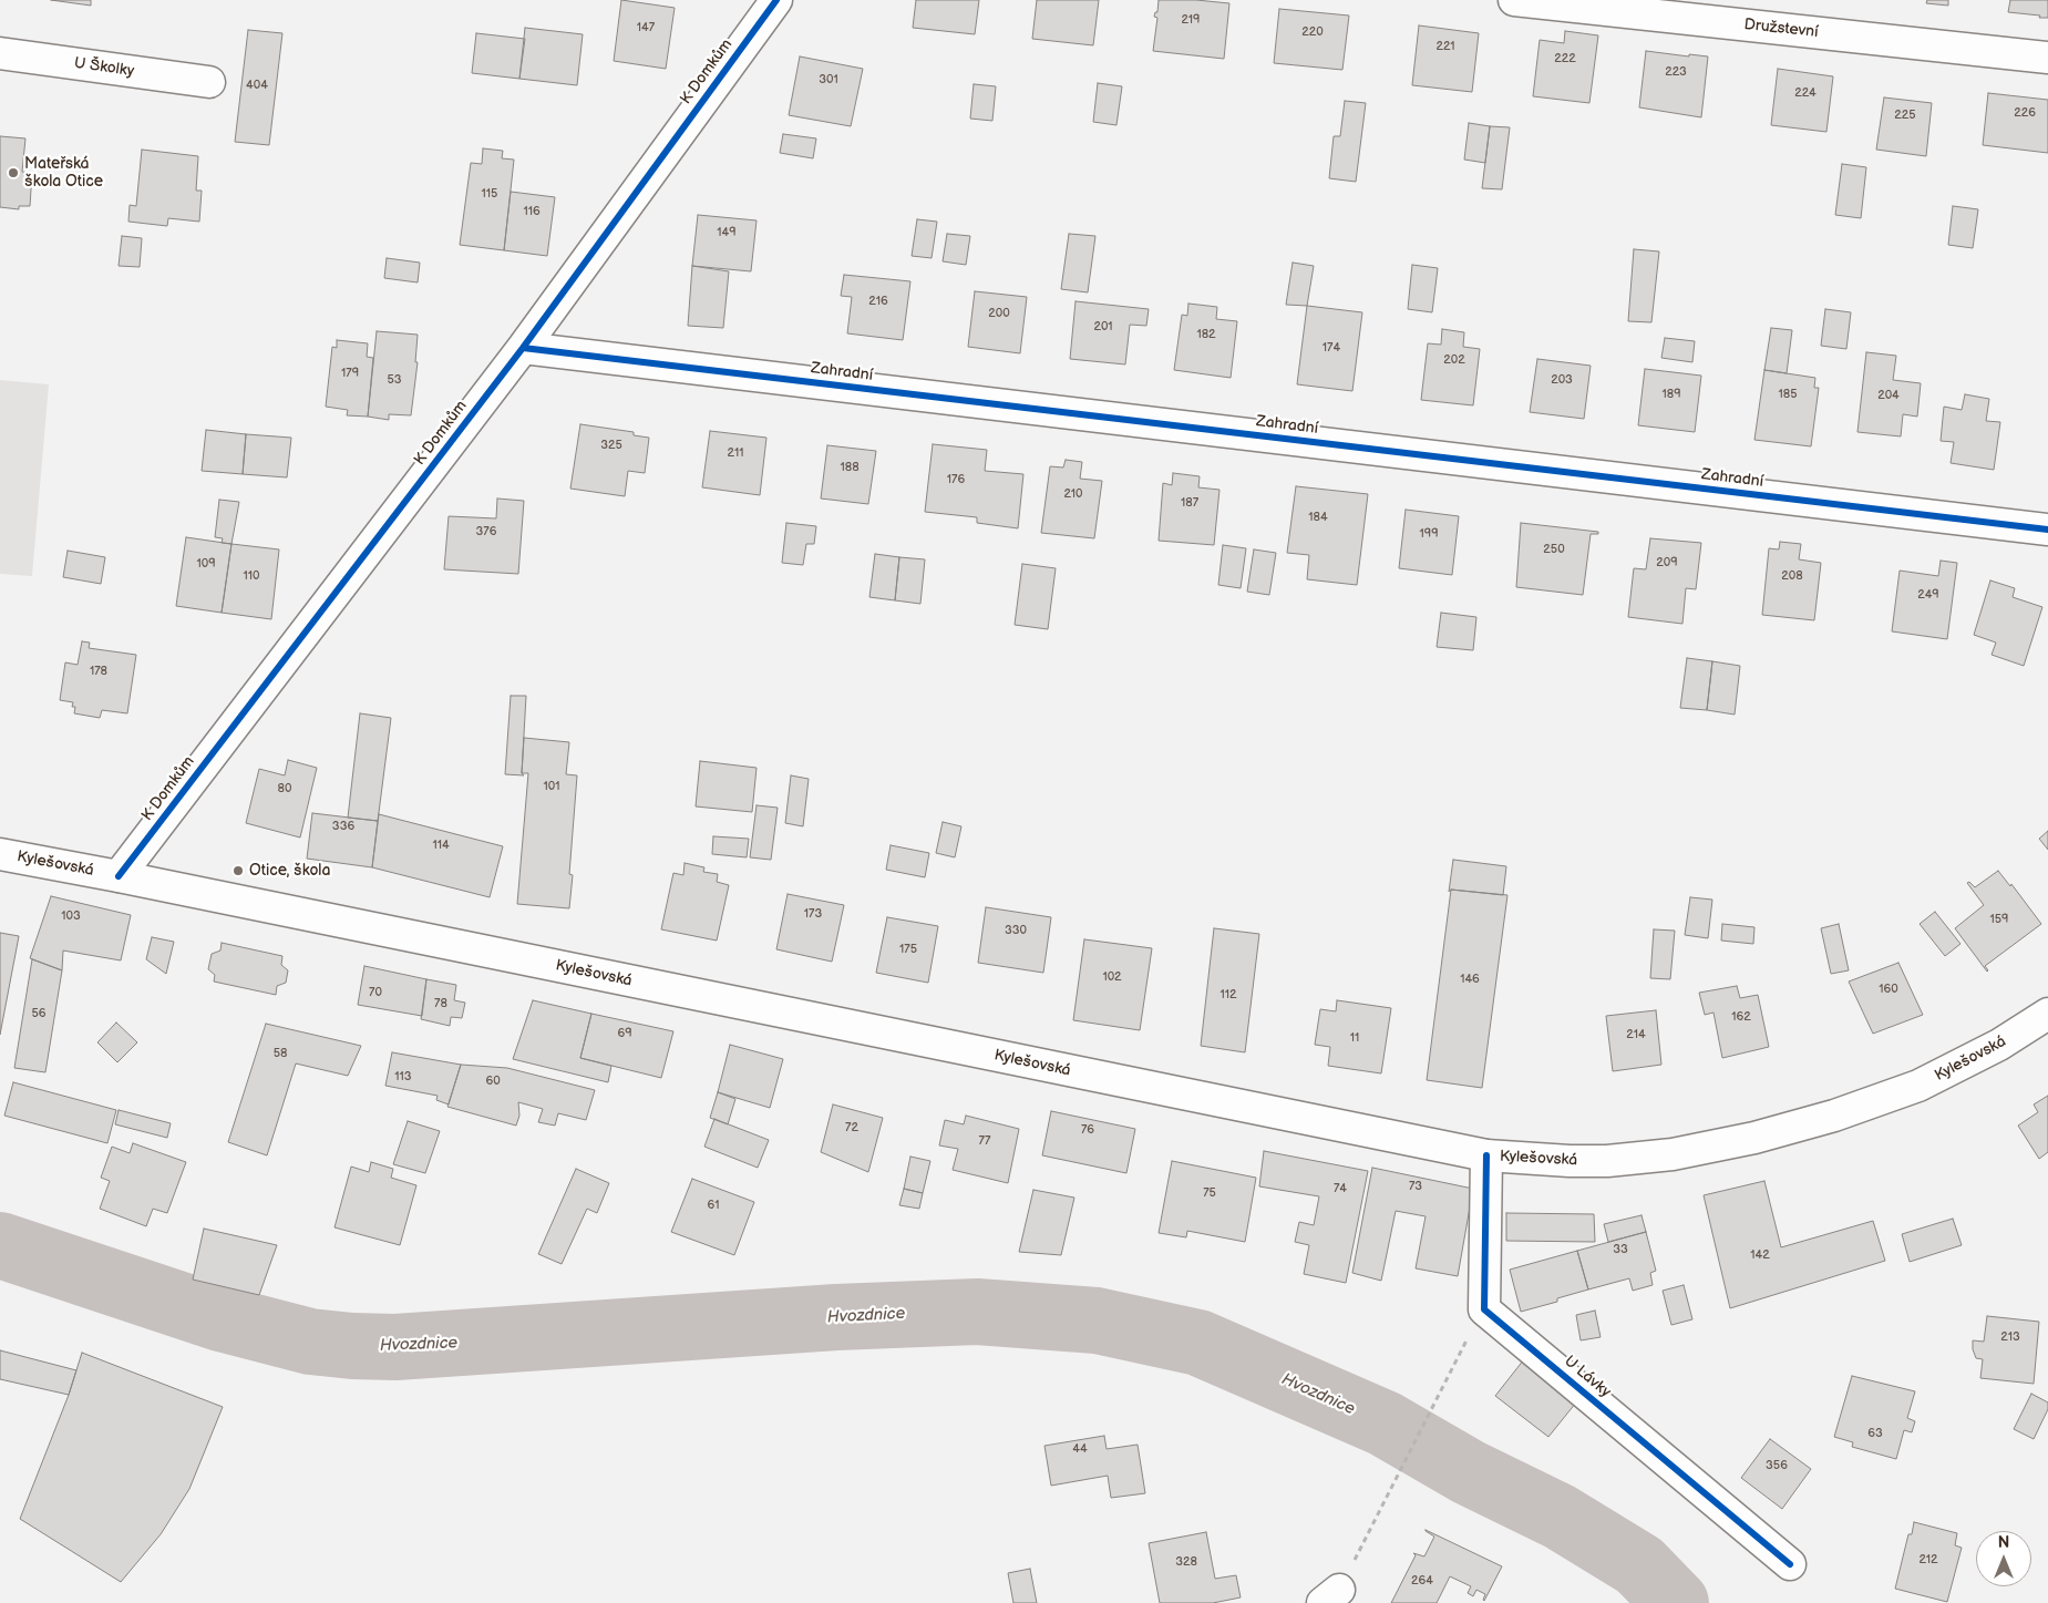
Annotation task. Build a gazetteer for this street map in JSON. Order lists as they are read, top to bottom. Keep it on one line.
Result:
{"streets":{"street":["Družstevní","U Školky","K Domkům","Zahradní","Kylešovská","U Lávky"]},"crossings":[["K Domkům","Zahradní"],["K Domkům","Kylešovská"],["Kylešovská","U Lávky"]],"water":["Hvozdnice"],"places":["Mateřská škola Otice","Otice, škola"],"house_numbers":["219","147","220","221","222","223","301","404","224","226","225","115","116","149","216","200","201","182","174","202","179","53","203","189","185","204","325","211","188","176","210","187","184","376","199","250","209","109","110","208","249","178","101","80","336","114","173","103","159","330","175","102","146","160","70","112","78","56","162","69","214","11","58","113","60","72","76","77","73","74","75","61","33","142","213","63","44","356","212","328","264"],"north":"top"}
